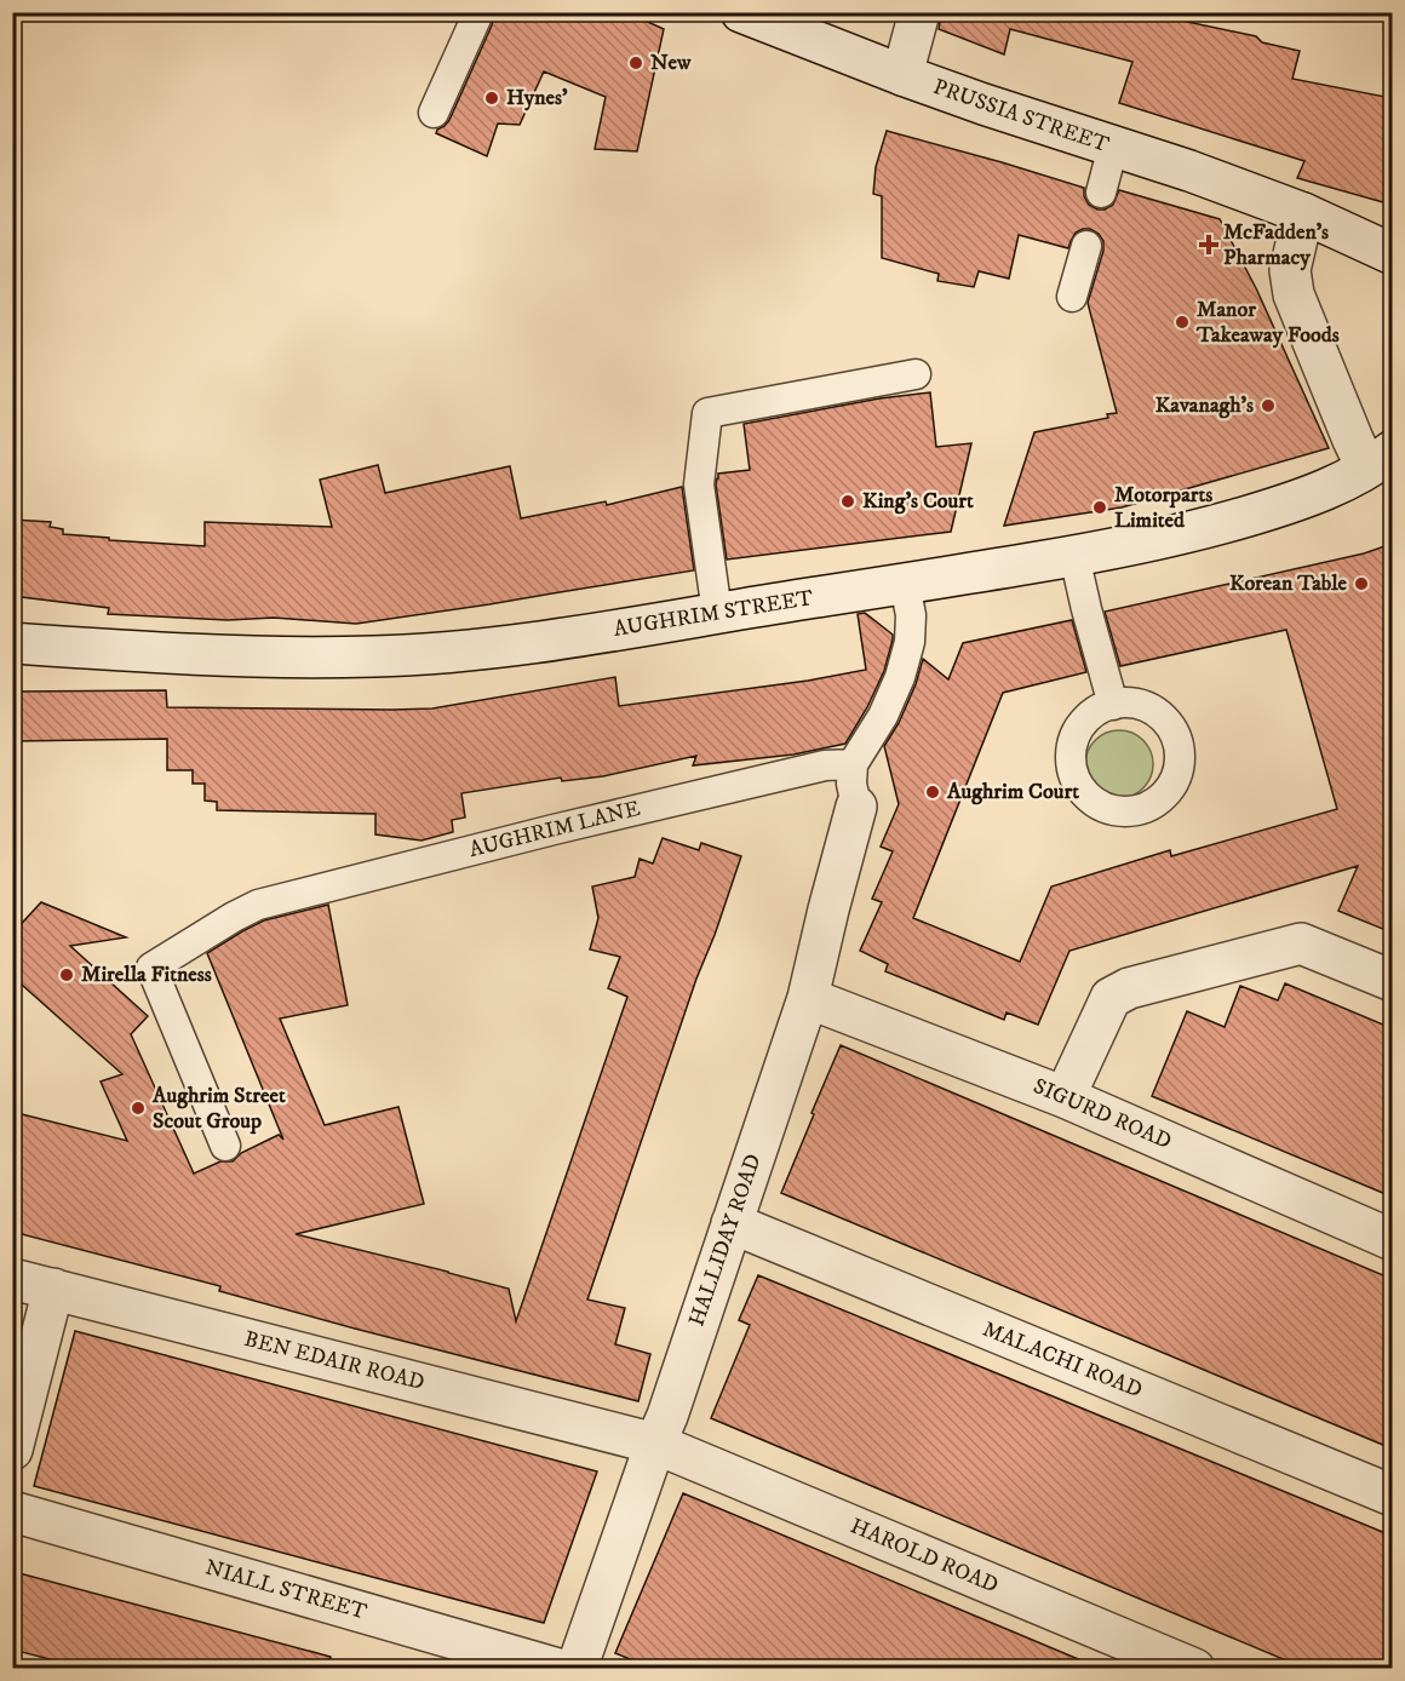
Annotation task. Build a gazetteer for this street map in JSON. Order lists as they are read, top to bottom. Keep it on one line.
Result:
{"streets":{"street":["PRUSSIA STREET","AUGHRIM STREET","SIGURD ROAD","HALLIDAY ROAD","MALACHI ROAD","BEN EDAIR ROAD","HAROLD ROAD","NIALL STREET"],"lane":["AUGHRIM LANE"]},"crossings":[["SIGURD ROAD","HALLIDAY ROAD"],["HALLIDAY ROAD","MALACHI ROAD"],["HALLIDAY ROAD","BEN EDAIR ROAD"],["HALLIDAY ROAD","HAROLD ROAD"],["BEN EDAIR ROAD","HAROLD ROAD"]],"places":{"other":["New","Hynes'","Manor Takeaway Foods","Kavanagh’s","King's Court","Motorparts Limited","Korean Table","Aughrim Court","Mirella Fitness","Aughrim Street Scout Group"],"health":["McFadden's Pharmacy"]}}
